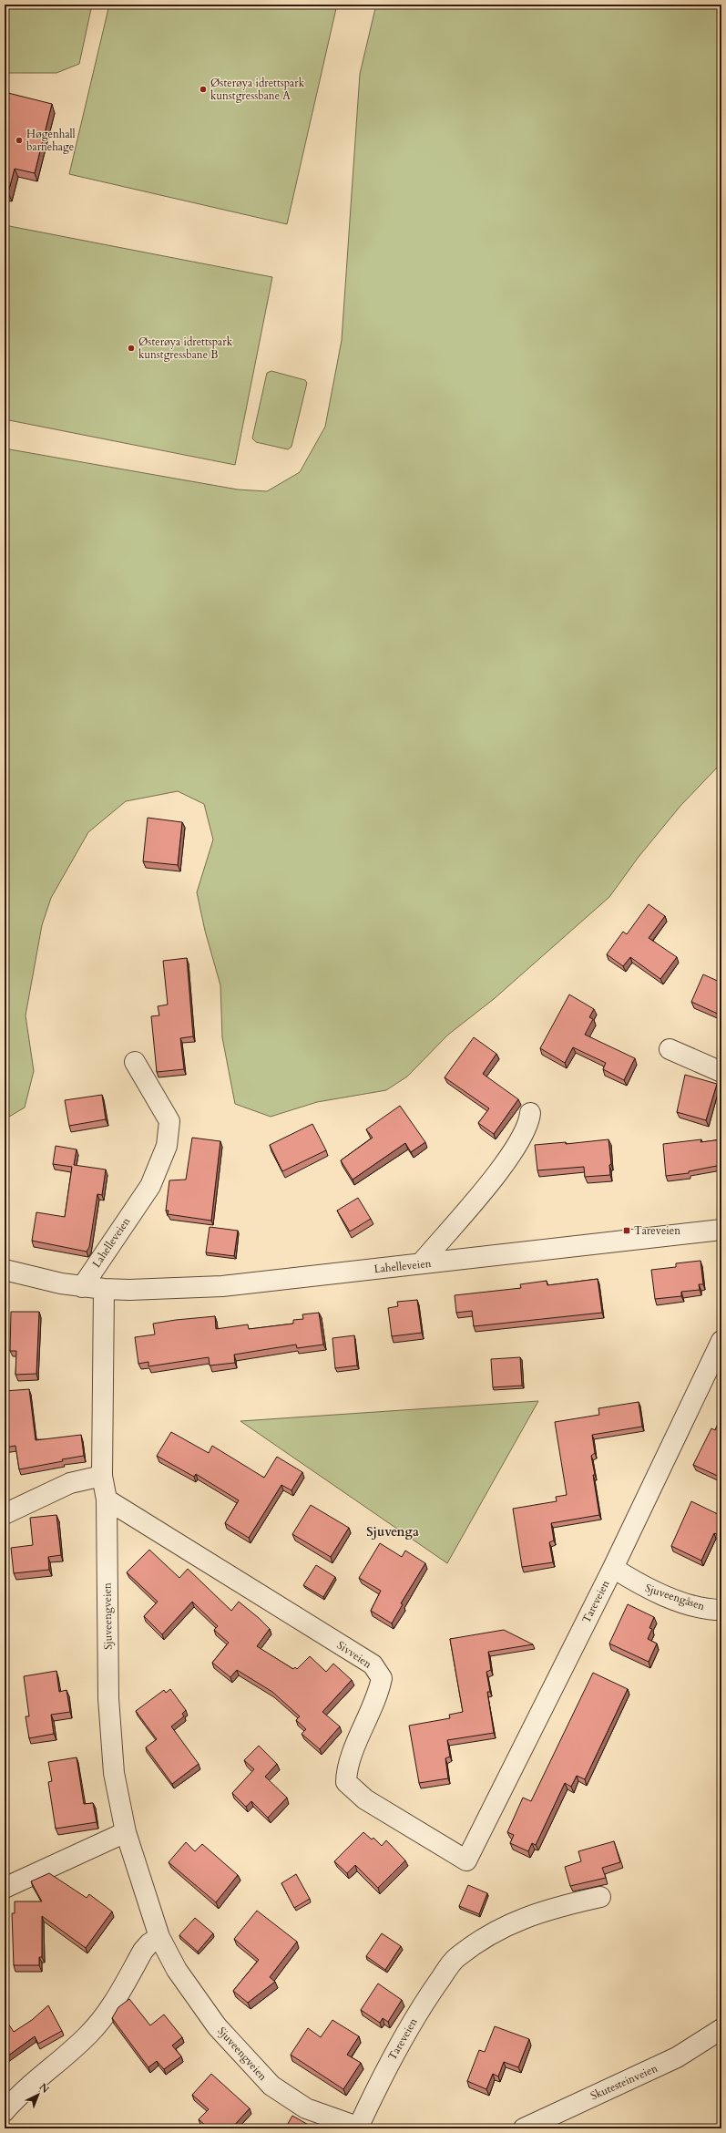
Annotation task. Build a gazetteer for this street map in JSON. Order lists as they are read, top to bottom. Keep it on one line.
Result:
{"streets":{"street":["Lahelleveien","Sjuveengåsen","Tareveien","Sjuveengveien","Sivveien","Skutesteinveien"]},"crossings":[["Lahelleveien","Sjuveengveien"],["Sjuveengåsen","Tareveien"],["Tareveien","Sjuveengveien"],["Tareveien","Sivveien"],["Sjuveengveien","Sivveien"]],"districts":["Sjuvenga"],"places":{"other":["Østerøya idrettspark kunstgressbane A","Høgenhall barnehage","Østerøya idrettspark kunstgressbane B"],"transit":["Tareveien"]},"north":"top right"}
